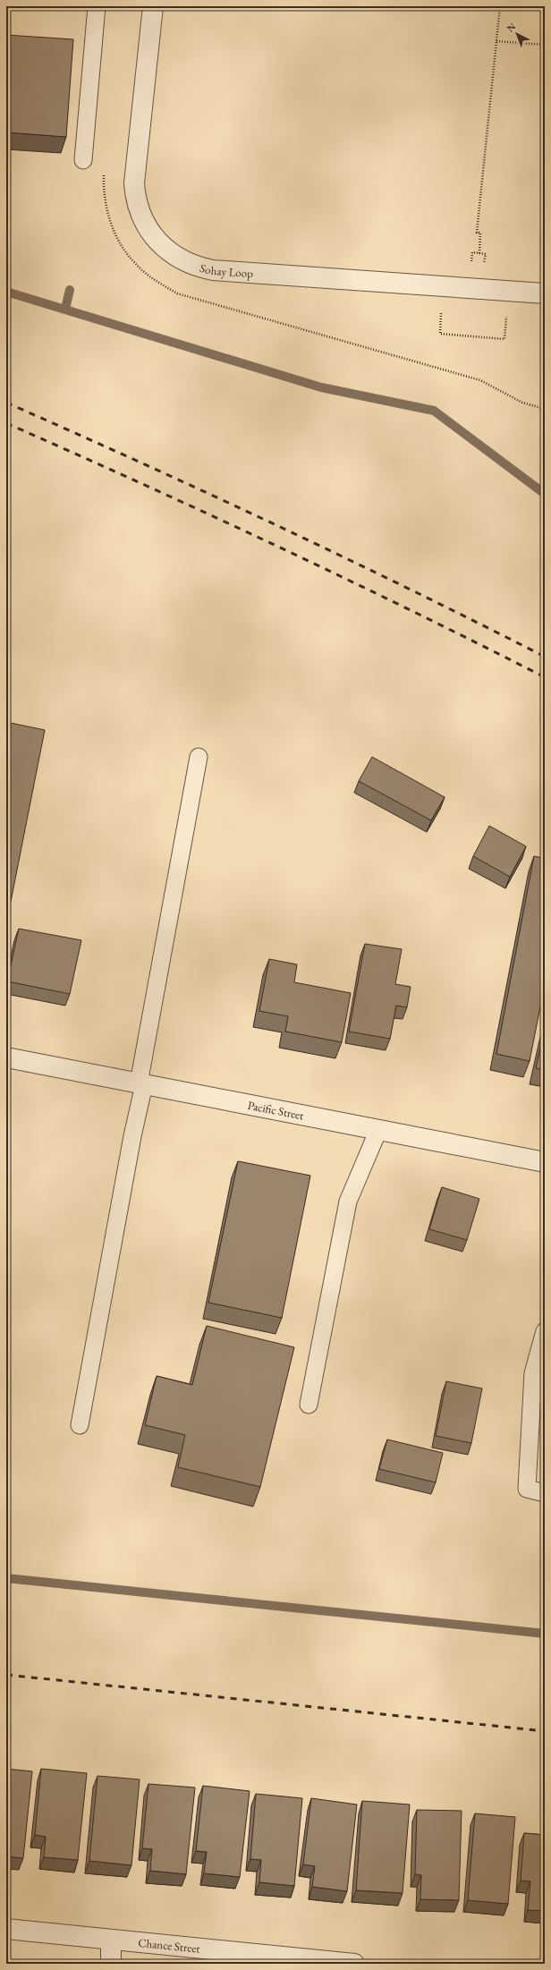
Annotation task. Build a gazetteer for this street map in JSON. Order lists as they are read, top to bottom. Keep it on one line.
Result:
{"streets":{"street":["Sohay Loop","Pacific Street","Chance Street"]},"north":"top left"}
